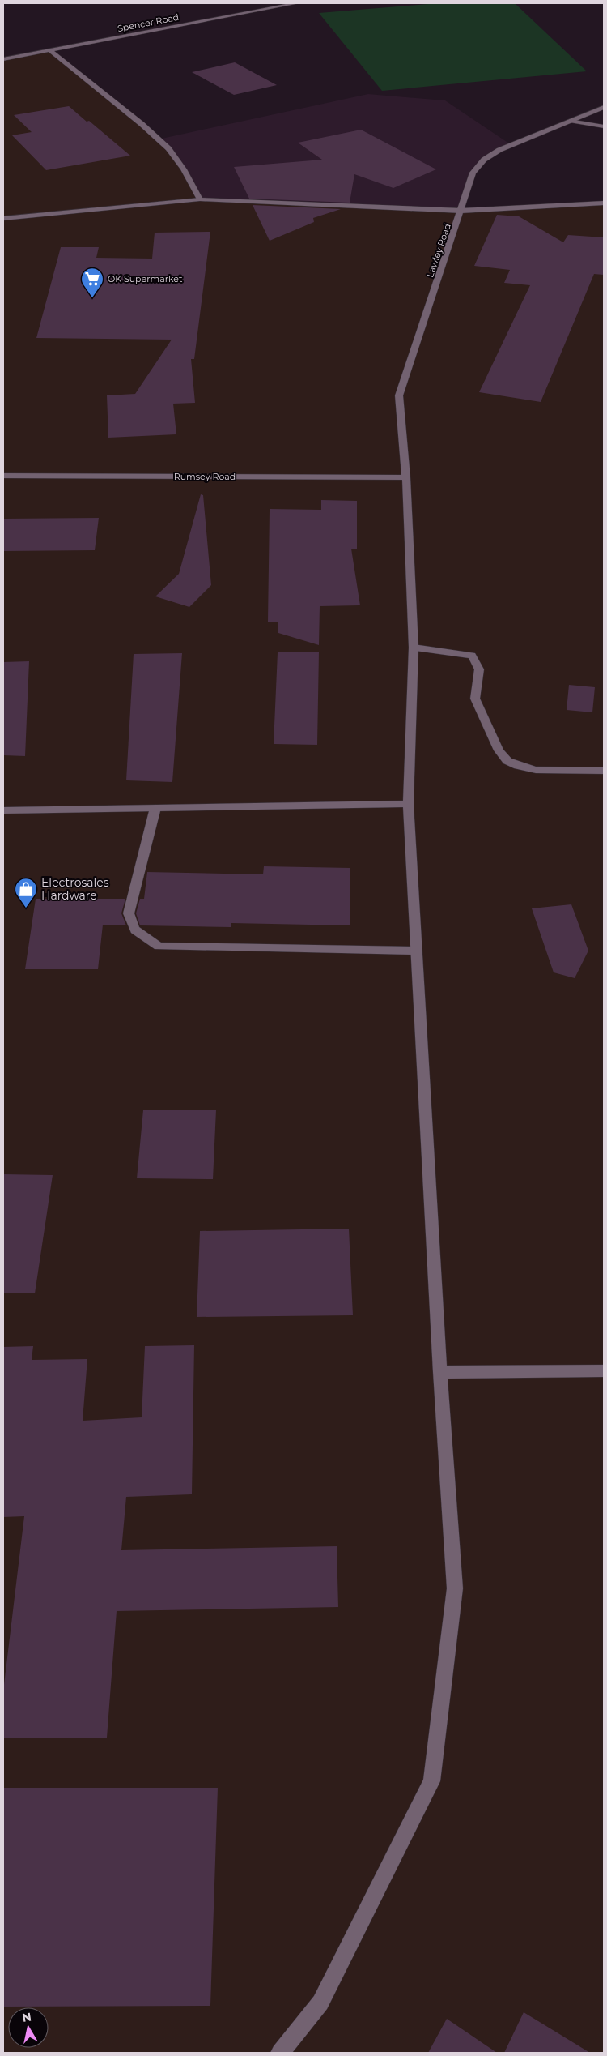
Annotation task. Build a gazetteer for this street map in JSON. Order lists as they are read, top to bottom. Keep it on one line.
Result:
{"streets":{"street":["Spencer Road","Lawley Road","Rumsey Road"]},"crossings":[["Lawley Road","Rumsey Road"]],"places":{"supermarket":["OK Supermarket"],"shop":["Electrosales Hardware"]},"north":"top"}
